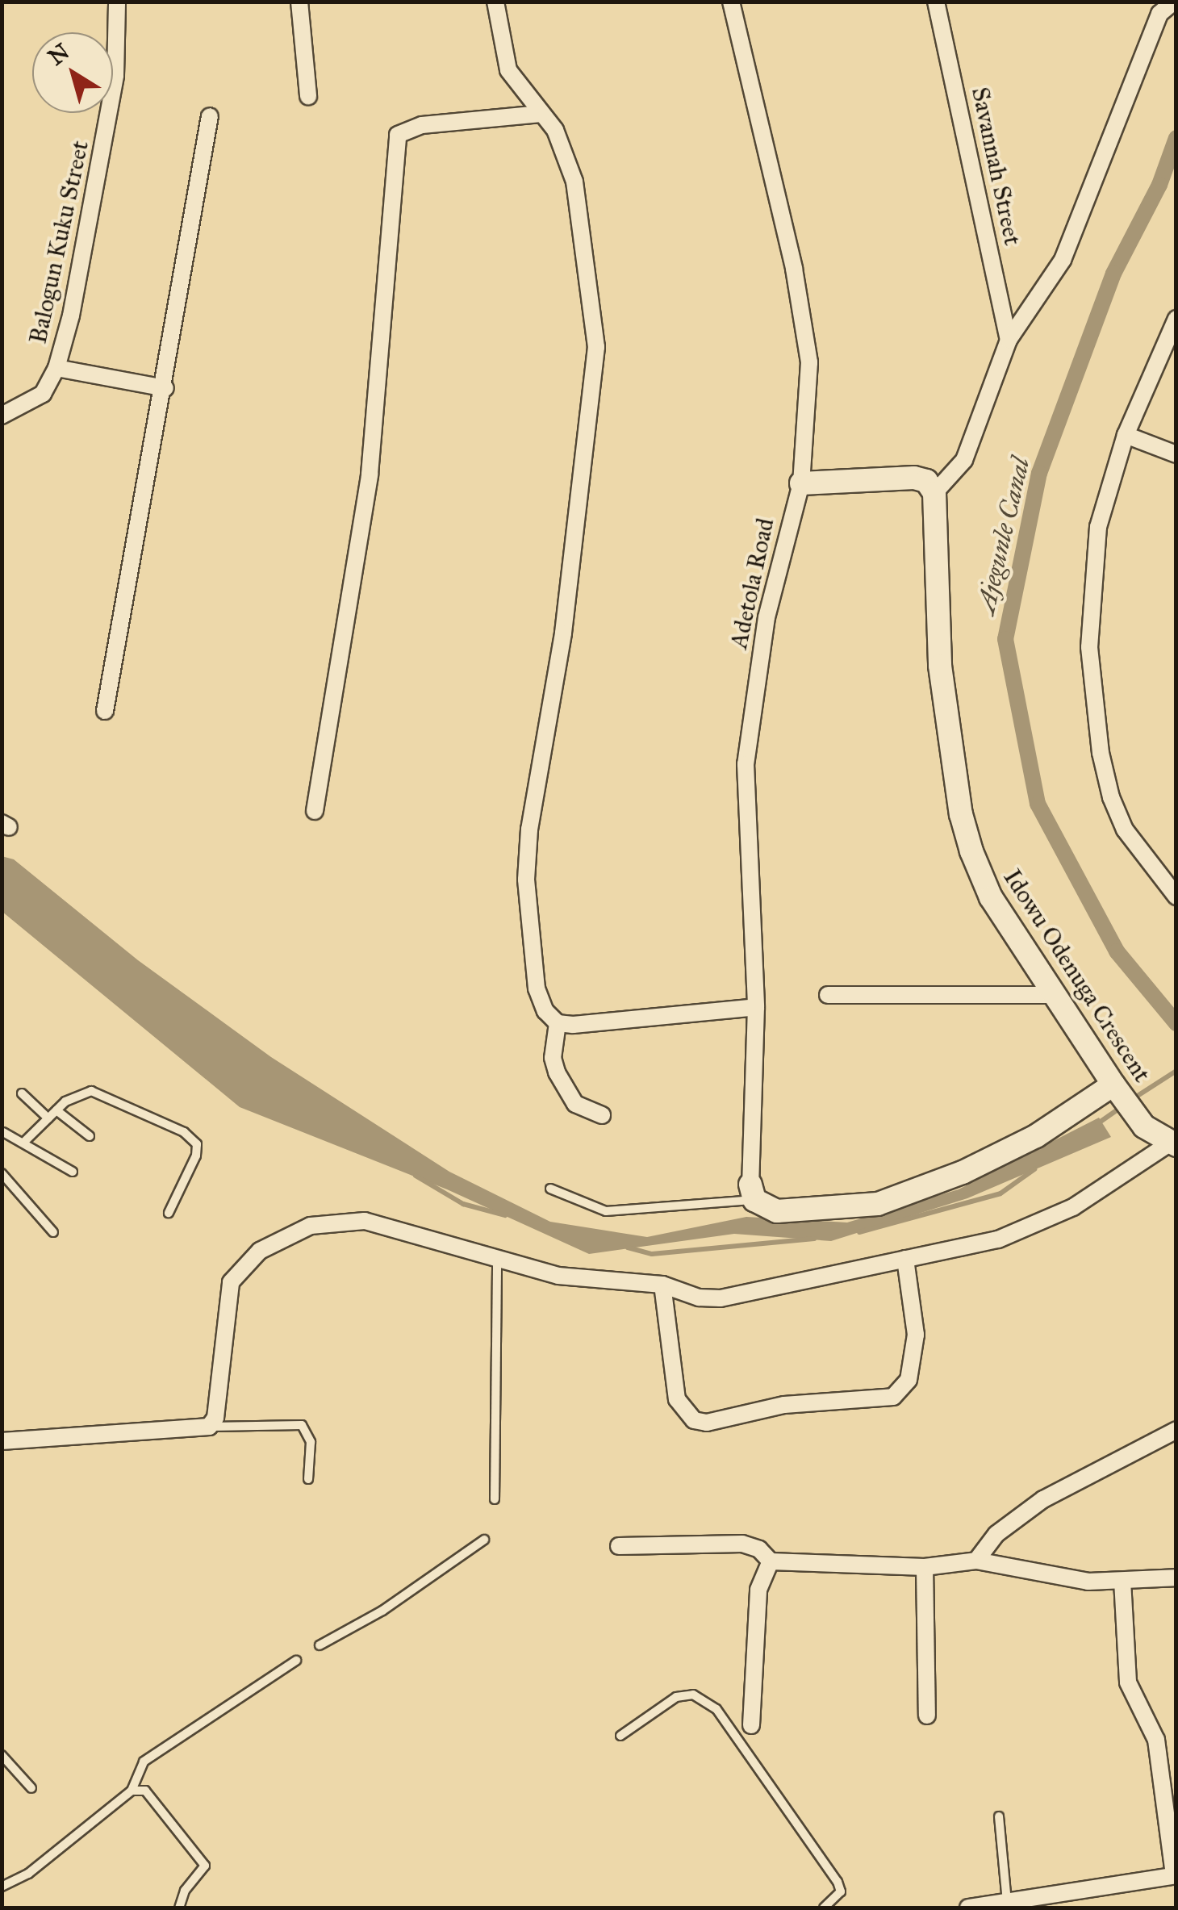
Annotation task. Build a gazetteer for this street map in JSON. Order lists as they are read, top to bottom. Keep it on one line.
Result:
{"streets":{"street":["Savannah Street","Balogun Kuku Street","Adetola Road","Idowu Odenuga Crescent"]},"water":["Ajegunle Canal"],"north":"top left"}
